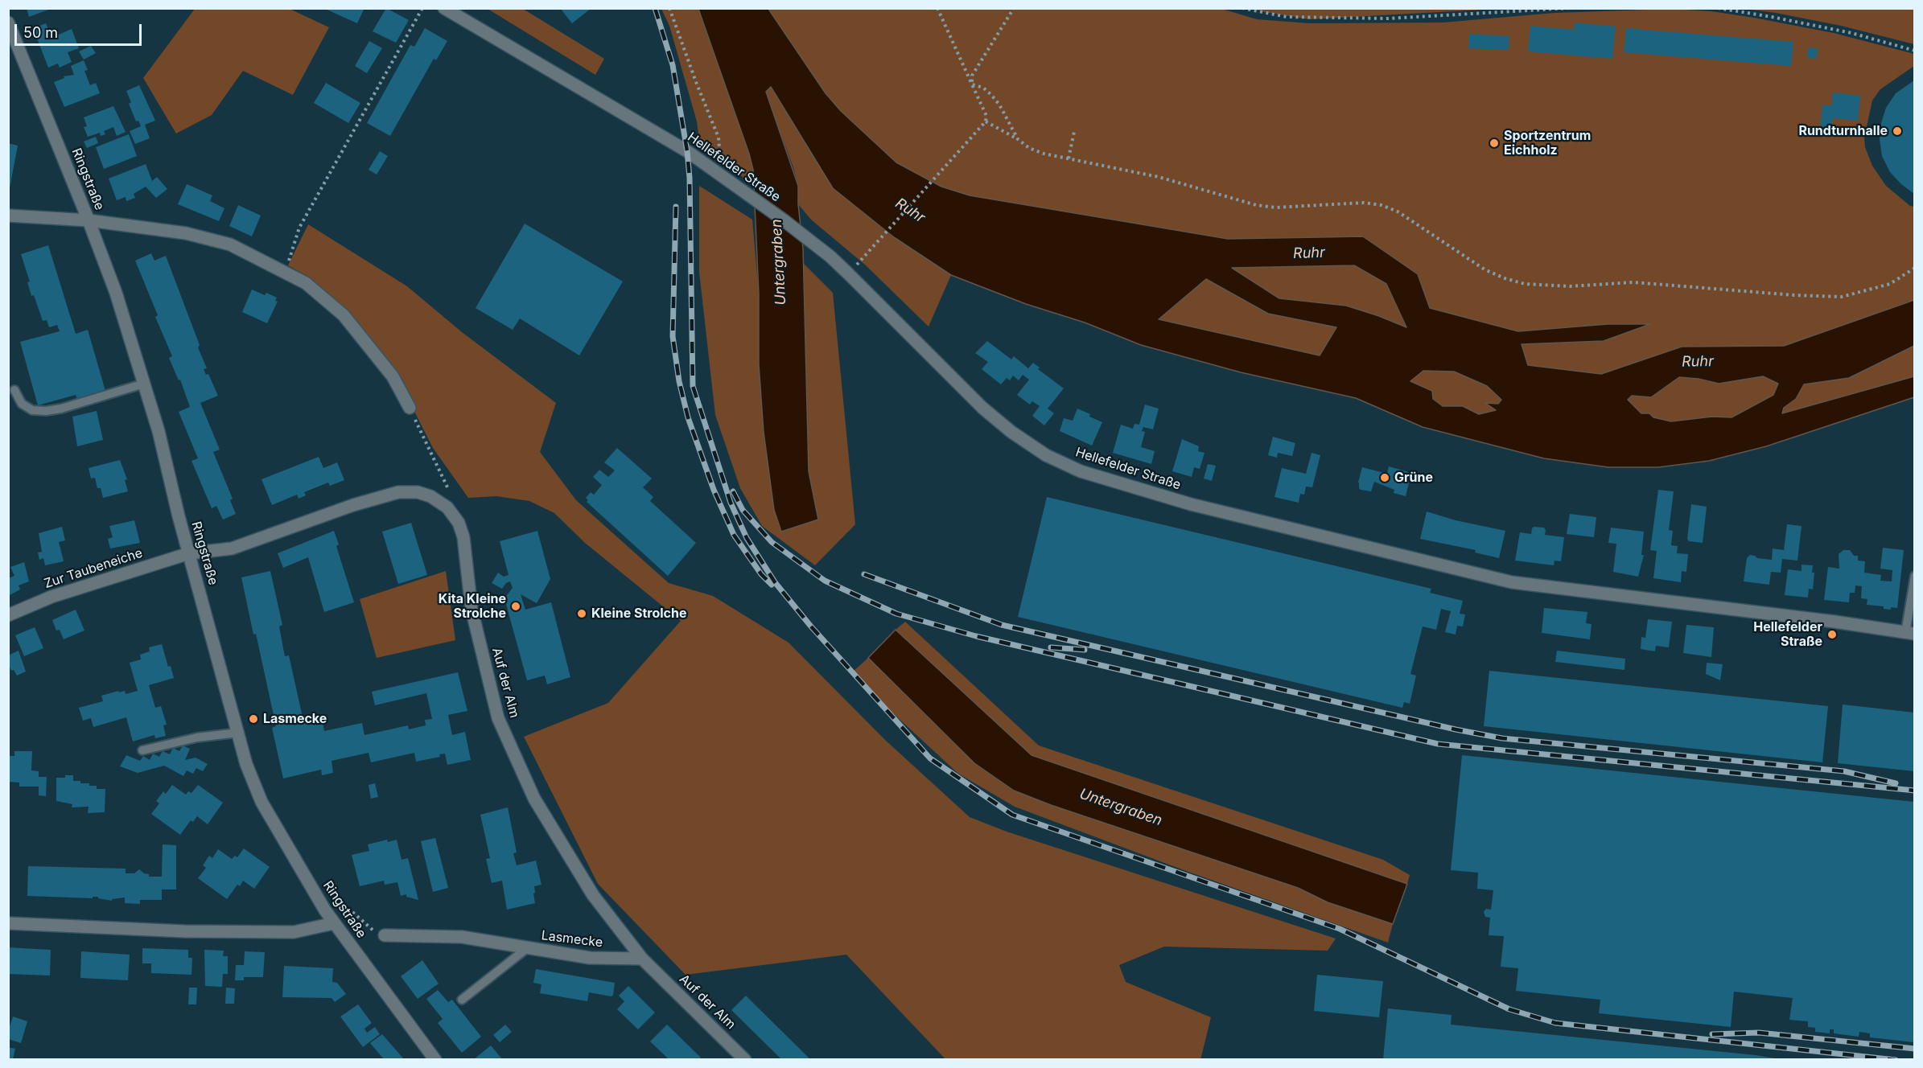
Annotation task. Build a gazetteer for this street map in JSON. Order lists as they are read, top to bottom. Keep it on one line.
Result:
{"streets":{"street":["Hellefelder Straße","Ringstraße","Zur Taubeneiche","Auf der Alm","Lasmecke"]},"crossings":[["Ringstraße","Zur Taubeneiche"],["Ringstraße","Auf der Alm"],["Zur Taubeneiche","Auf der Alm"],["Auf der Alm","Lasmecke"]],"water":["Ruhr","Untergraben"],"places":["Rundturnhalle","Sportzentrum Eichholz","Grüne","Kita Kleine Strolche","Kleine Strolche","Hellefelder Straße","Lasmecke"],"scale_bar":"50 m"}
